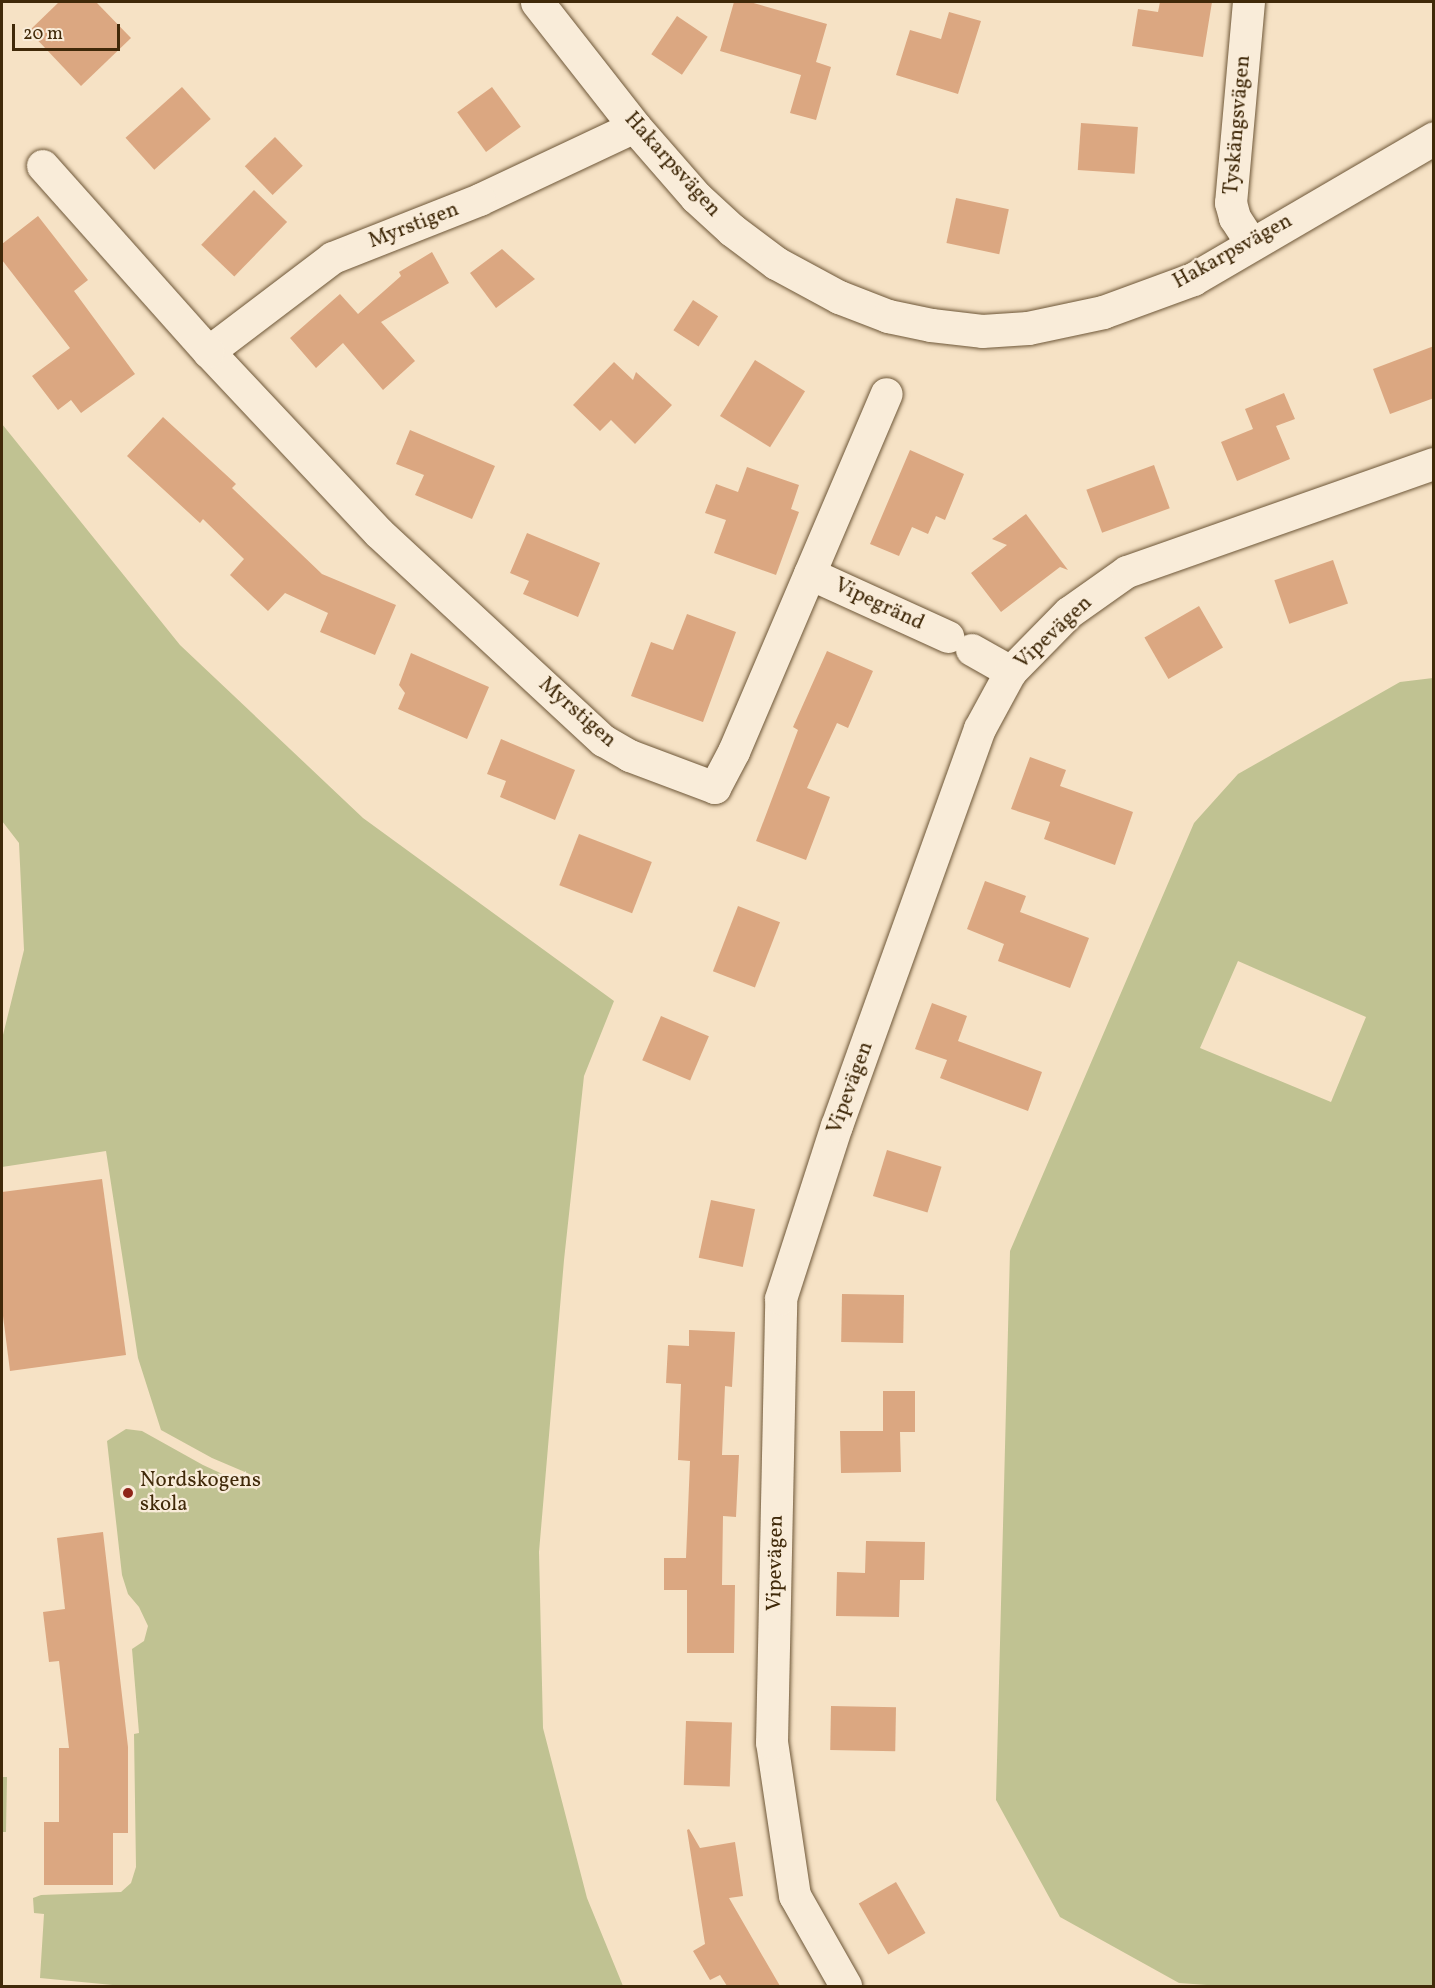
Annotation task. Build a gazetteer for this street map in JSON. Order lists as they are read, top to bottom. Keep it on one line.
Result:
{"streets":{"street":["Tyskängsvägen","Hakarpsvägen","Myrstigen","Vipegränd","Vipevägen"]},"crossings":[["Tyskängsvägen","Hakarpsvägen"],["Hakarpsvägen","Myrstigen"],["Myrstigen","Vipegränd"],["Vipegränd","Vipevägen"]],"places":["Nordskogens skola"],"scale_bar":"20 m"}
